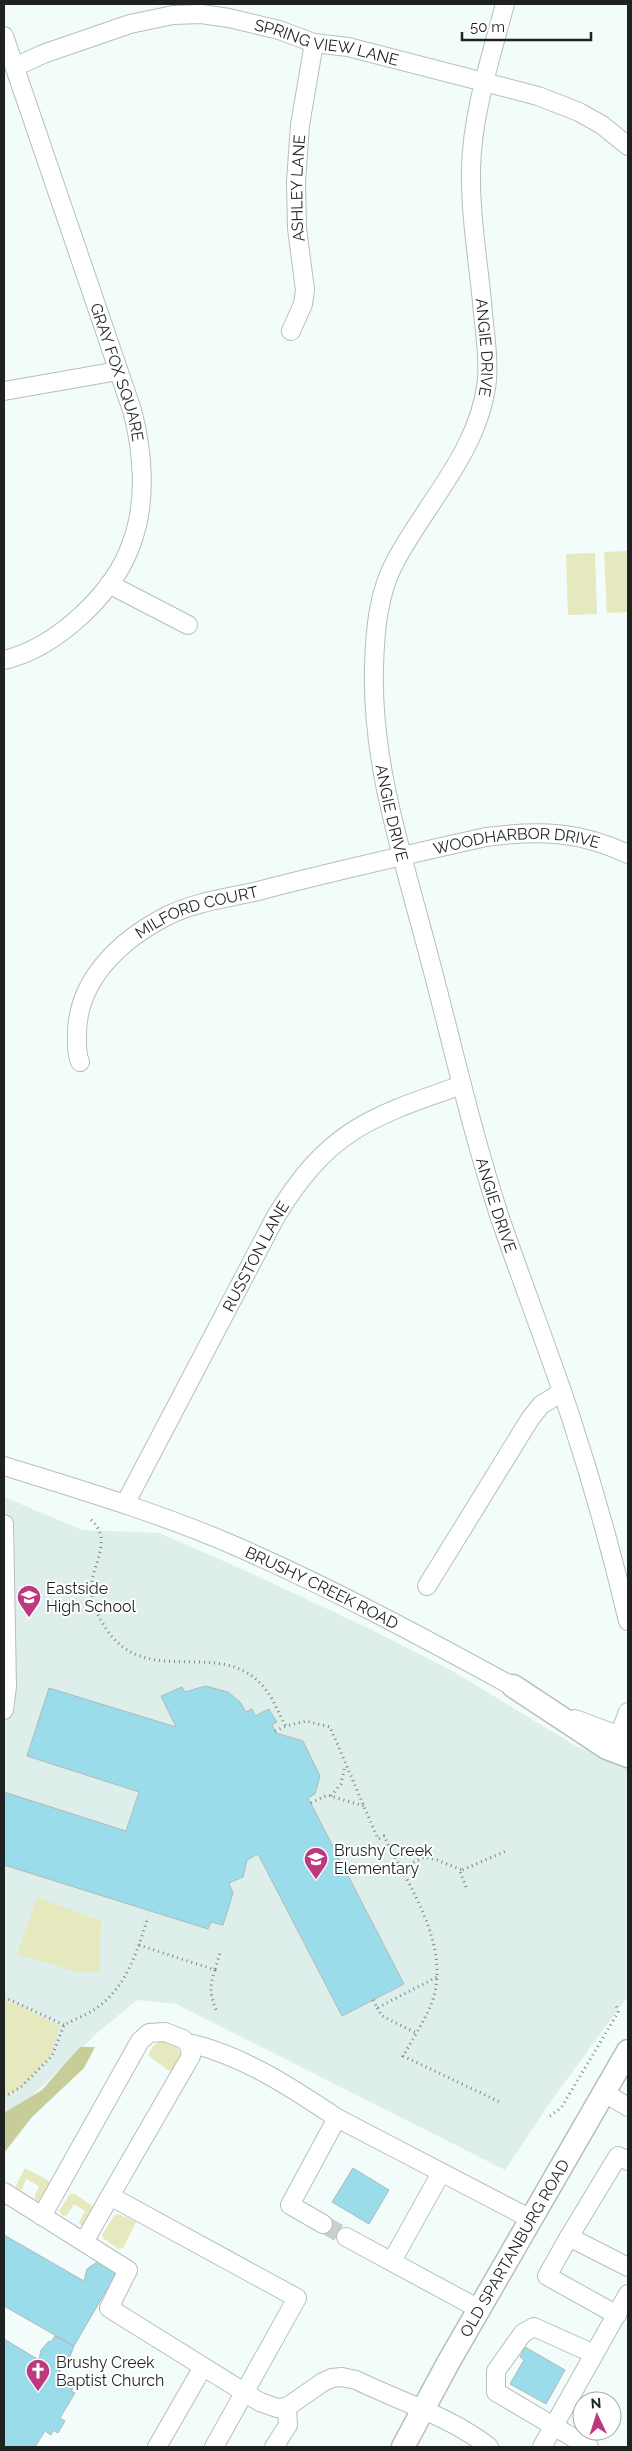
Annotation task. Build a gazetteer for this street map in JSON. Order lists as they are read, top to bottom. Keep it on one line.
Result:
{"streets":{"main road":["OLD SPARTANBURG ROAD"],"street":["SPRING VIEW LANE","ASHLEY LANE","ANGIE DRIVE","GRAY FOX SQUARE","WOODHARBOR DRIVE","MILFORD COURT","RUSSTON LANE","BRUSHY CREEK ROAD"]},"crossings":[["SPRING VIEW LANE","ASHLEY LANE"],["SPRING VIEW LANE","ANGIE DRIVE"],["SPRING VIEW LANE","GRAY FOX SQUARE"],["ANGIE DRIVE","WOODHARBOR DRIVE"],["ANGIE DRIVE","MILFORD COURT"],["ANGIE DRIVE","RUSSTON LANE"],["WOODHARBOR DRIVE","MILFORD COURT"],["RUSSTON LANE","BRUSHY CREEK ROAD"]],"places":{"school or university":["Eastside High School","Brushy Creek Elementary"],"church":["Brushy Creek Baptist Church"]},"scale_bar":"50 m","north":"top"}
